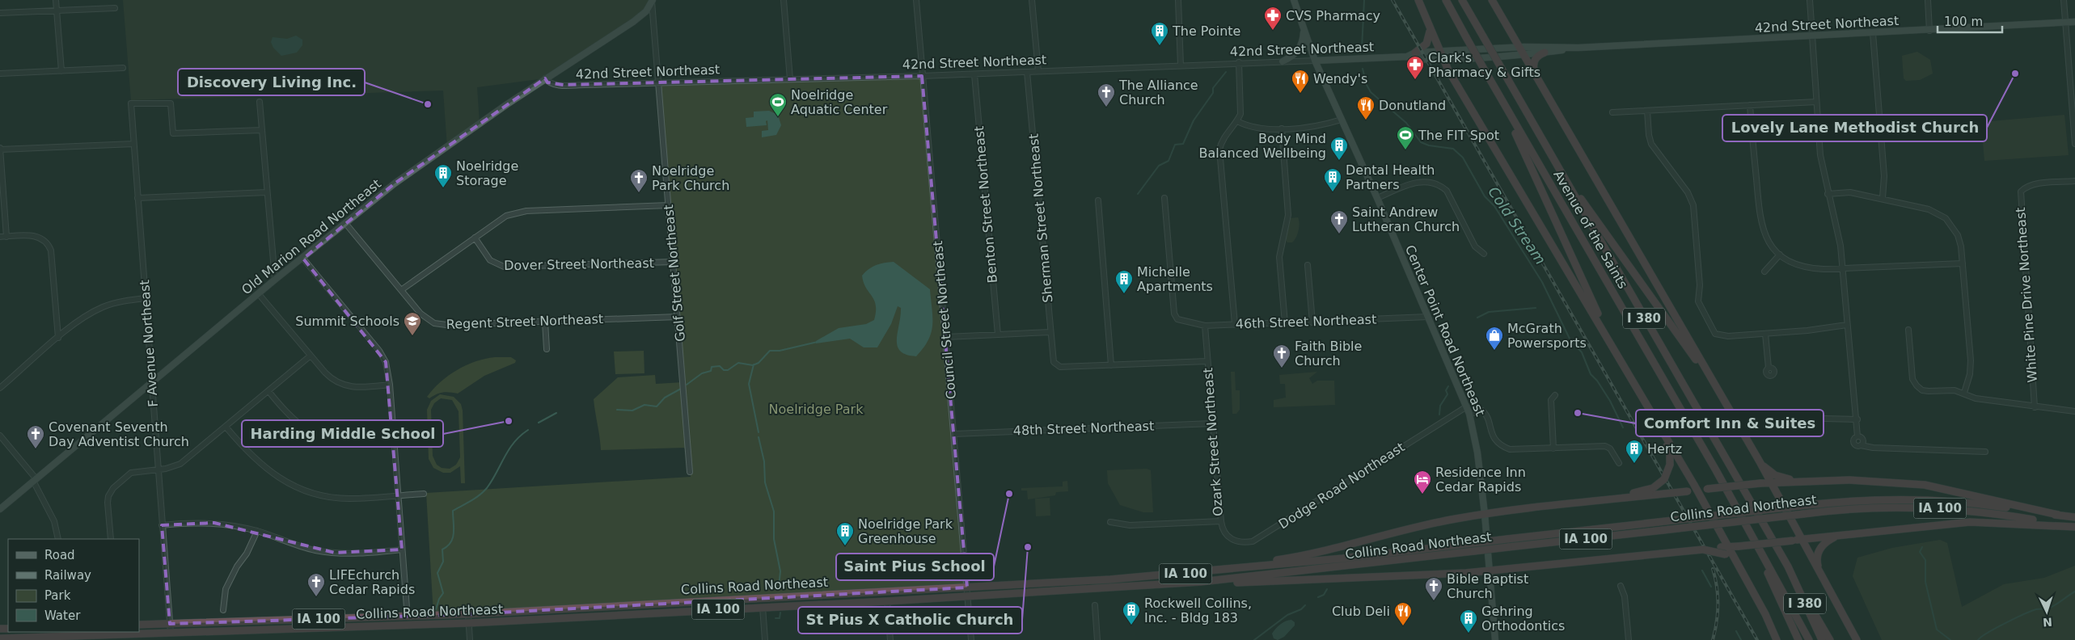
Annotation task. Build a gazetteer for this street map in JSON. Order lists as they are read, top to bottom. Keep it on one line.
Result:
{"streets":{"highway":["Avenue of the Saints","I 380","Collins Road Northeast","IA 100"],"main road":["42nd Street Northeast","Old Marion Road Northeast","Center Point Road Northeast"],"street":["Benton Street Northeast","Sherman Street Northeast","Dover Street Northeast","Golf Street Northeast","White Pine Drive Northeast","Council Street Northeast","Regent Street Northeast","46th Street Northeast","F Avenue Northeast","48th Street Northeast","Ozark Street Northeast","Dodge Road Northeast"]},"crossings":[["42nd Street Northeast","Benton Street Northeast"],["42nd Street Northeast","Sherman Street Northeast"],["42nd Street Northeast","Old Marion Road Northeast"],["42nd Street Northeast","Golf Street Northeast"],["42nd Street Northeast","Council Street Northeast"],["42nd Street Northeast","Center Point Road Northeast"],["Old Marion Road Northeast","Golf Street Northeast"],["Old Marion Road Northeast","Regent Street Northeast"],["Old Marion Road Northeast","F Avenue Northeast"],["Dover Street Northeast","Golf Street Northeast"],["Golf Street Northeast","Regent Street Northeast"],["Council Street Northeast","48th Street Northeast"],["Council Street Northeast","Collins Road Northeast"],["46th Street Northeast","Center Point Road Northeast"],["46th Street Northeast","Ozark Street Northeast"],["Center Point Road Northeast","Dodge Road Northeast"],["F Avenue Northeast","Collins Road Northeast"],["48th Street Northeast","Ozark Street Northeast"],["Ozark Street Northeast","Dodge Road Northeast"]],"water":["Cold Stream"],"parks":["Noelridge Park"],"places":{"pharmacy":["CVS Pharmacy","Clark's Pharmacy & Gifts"],"building":["The Pointe","Body Mind Balanced Wellbeing","Noelridge Storage","Dental Health Partners","Michelle Apartments","Hertz","Noelridge Park Greenhouse","Rockwell Collins, Inc. - Bldg 183","Gehring Orthodontics"],"other":["Lovely Lane Methodist Church","Discovery Living Inc.","Comfort Inn & Suites","Harding Middle School","Saint Pius School","St Pius X Catholic Church"],"restaurant":["Wendy's","Donutland","Club Deli"],"church":["The Alliance Church","Noelridge Park Church","Saint Andrew Lutheran Church","Faith Bible Church","Covenant Seventh Day Adventist Church","LIFEchurch Cedar Rapids","Bible Baptist Church"],"sports":["Noelridge Aquatic Center","The FIT Spot"],"school or university":["Summit Schools"],"shop":["McGrath Powersports"],"hotel":["Residence Inn Cedar Rapids"]},"legend":["Road","Railway","Park","Water"],"scale_bar":"100 m","north":"bottom"}
